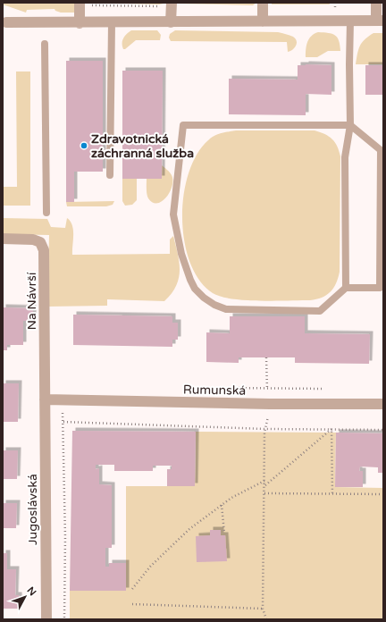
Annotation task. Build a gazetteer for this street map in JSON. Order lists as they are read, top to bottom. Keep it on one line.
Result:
{"streets":{"street":["Na Návrší","Rumunská","Jugoslávská"]},"crossings":[["Na Návrší","Rumunská"],["Na Návrší","Jugoslávská"],["Rumunská","Jugoslávská"]],"places":["Zdravotnická záchranná služba"],"north":"top right"}
